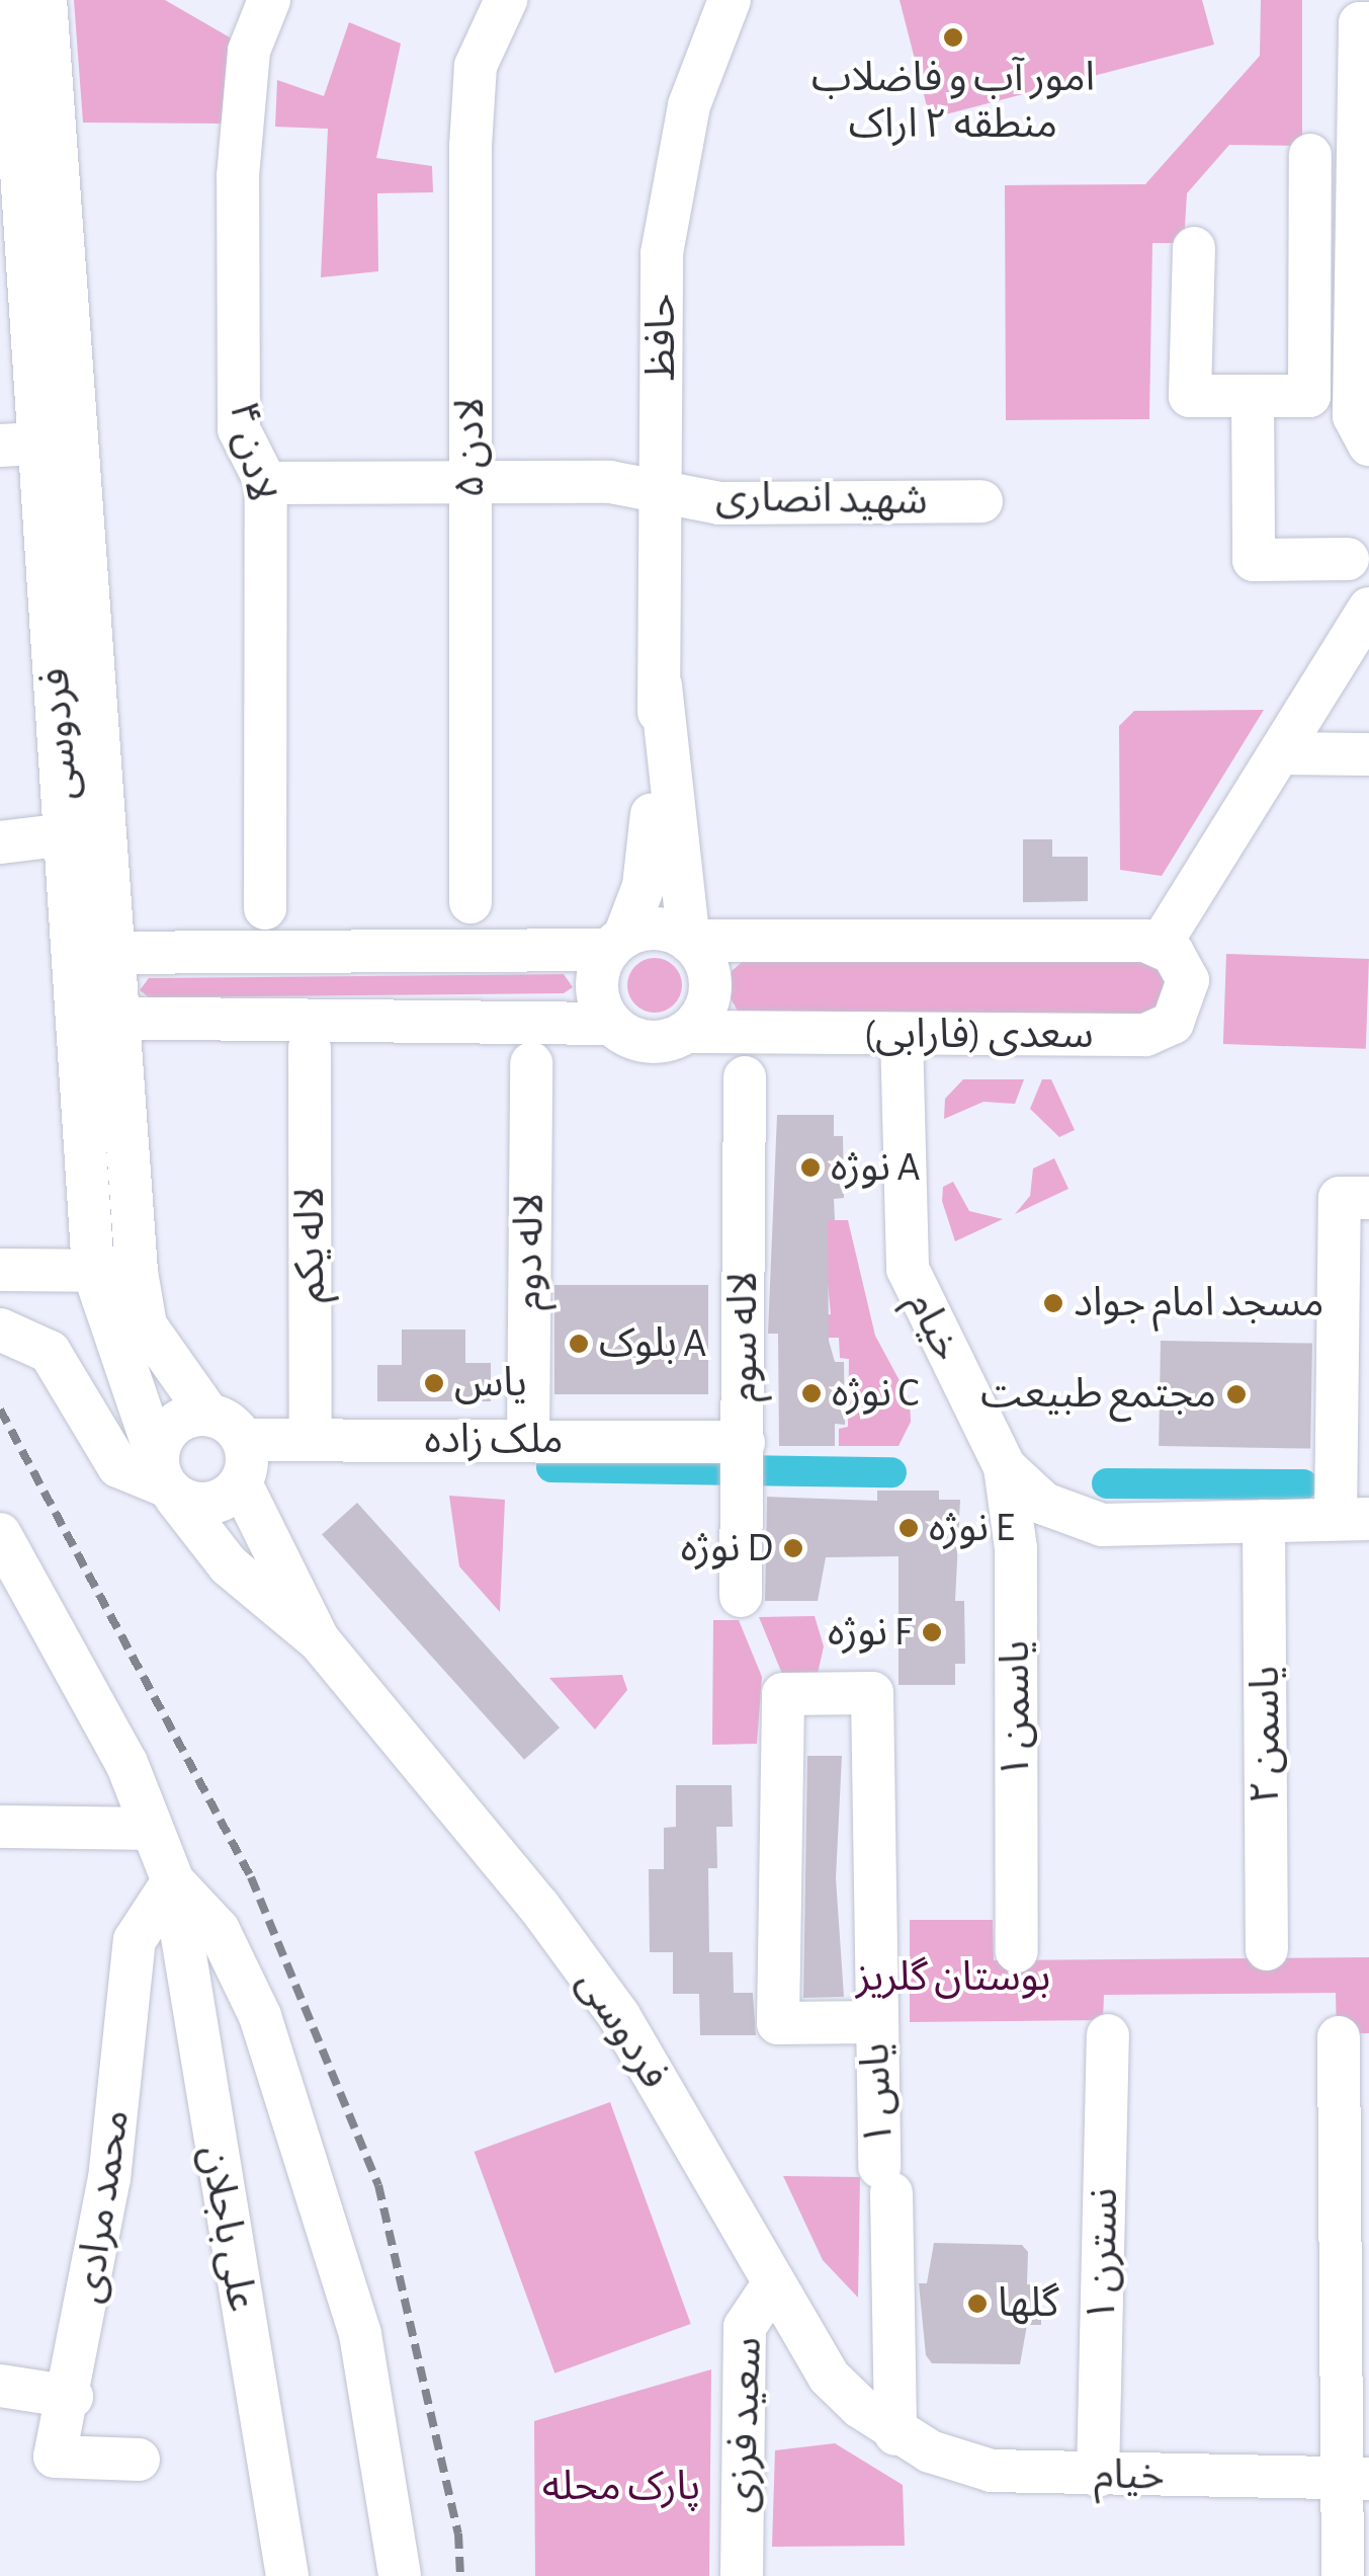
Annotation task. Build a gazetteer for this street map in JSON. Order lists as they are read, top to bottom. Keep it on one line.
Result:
{"streets":{"street":["حافظ","لادن ۵","لادن ۴","شهید انصاری","فردوسی","سعدی (فارابی)","لاله یکم","لاله دوم","خیام","لاله سوم","ملک زاده","یاسمن ۱","یاسمن ۲","یاس ۱","محمد مرادی","علی باجلان","نسترن ۱","سعید فرزی"]},"crossings":[["حافظ","شهید انصاری"],["لادن ۵","شهید انصاری"],["لادن ۴","شهید انصاری"],["فردوسی","خیام"],["فردوسی","ملک زاده"],["فردوسی","یاس ۱"],["فردوسی","سعید فرزی"],["سعدی (فارابی)","خیام"],["لاله یکم","ملک زاده"],["لاله دوم","ملک زاده"],["خیام","یاسمن ۱"],["خیام","یاسمن ۲"],["خیام","یاس ۱"],["خیام","نسترن ۱"],["لاله سوم","ملک زاده"],["محمد مرادی","علی باجلان"]],"parks":["بوستان گلریز","پارک محله"],"places":["امور آب و فاضلاب منطقه ۲ اراک","نوژه A","مسجد امام جواد","بلوک A","یاس","نوژه C","مجتمع طبیعت","نوژه E","نوژه D","نوژه F","گلها"]}
